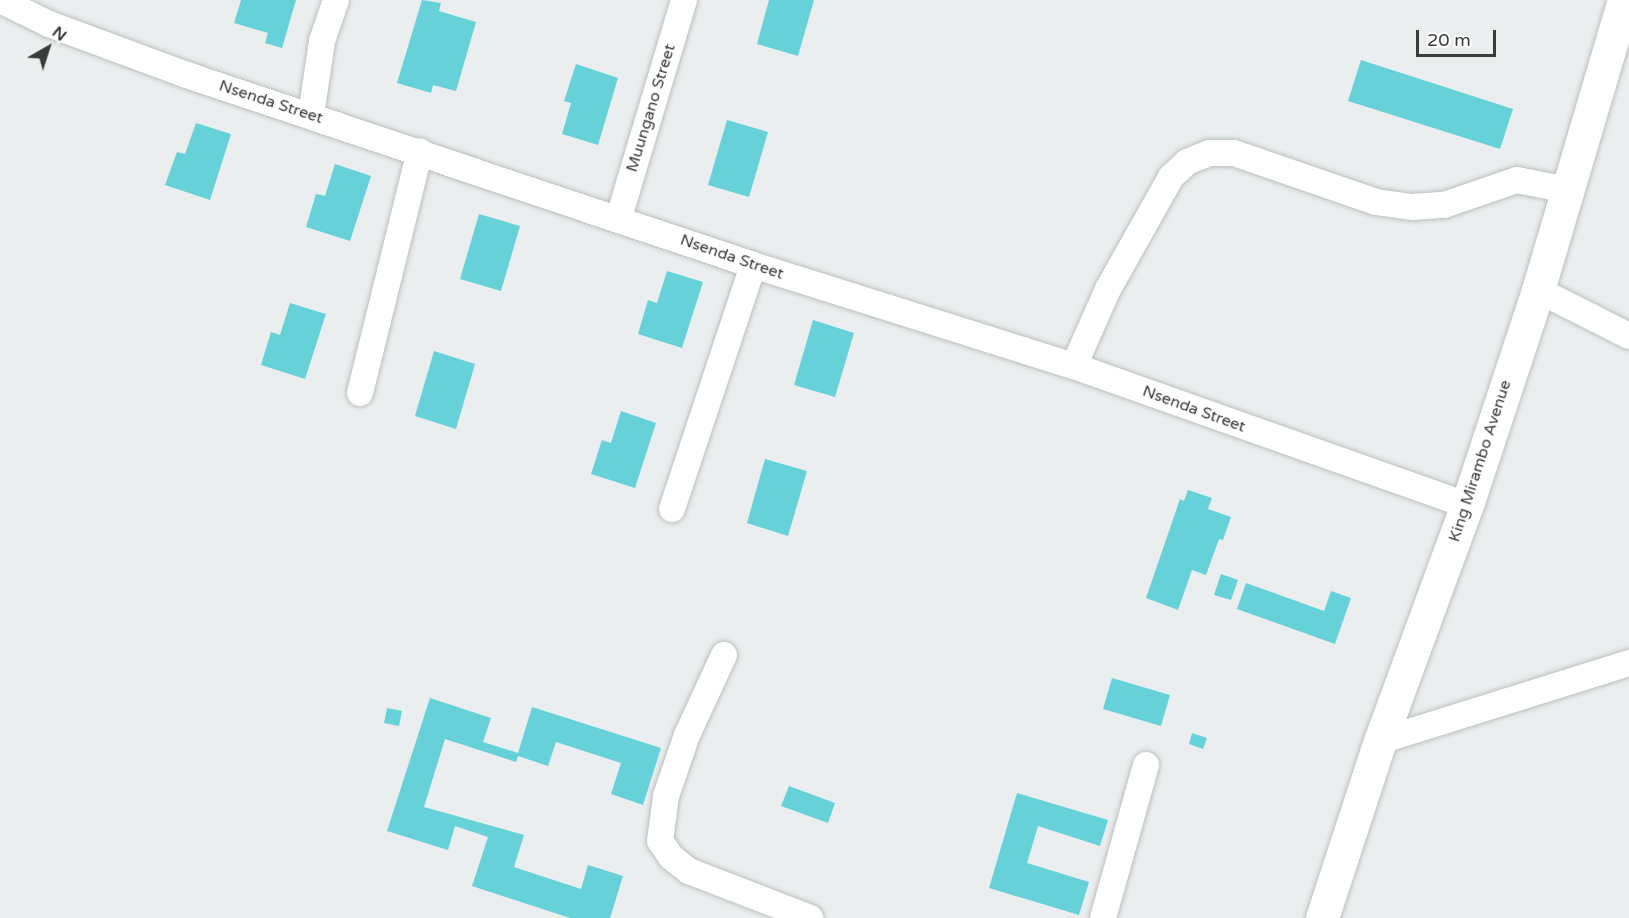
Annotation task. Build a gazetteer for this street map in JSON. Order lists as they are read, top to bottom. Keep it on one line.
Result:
{"streets":{"main road":["King Mirambo Avenue"],"street":["Nsenda Street","Muungano Street"]},"crossings":[["Nsenda Street","Muungano Street"],["Nsenda Street","King Mirambo Avenue"]],"scale_bar":"20 m","north":"top right"}
